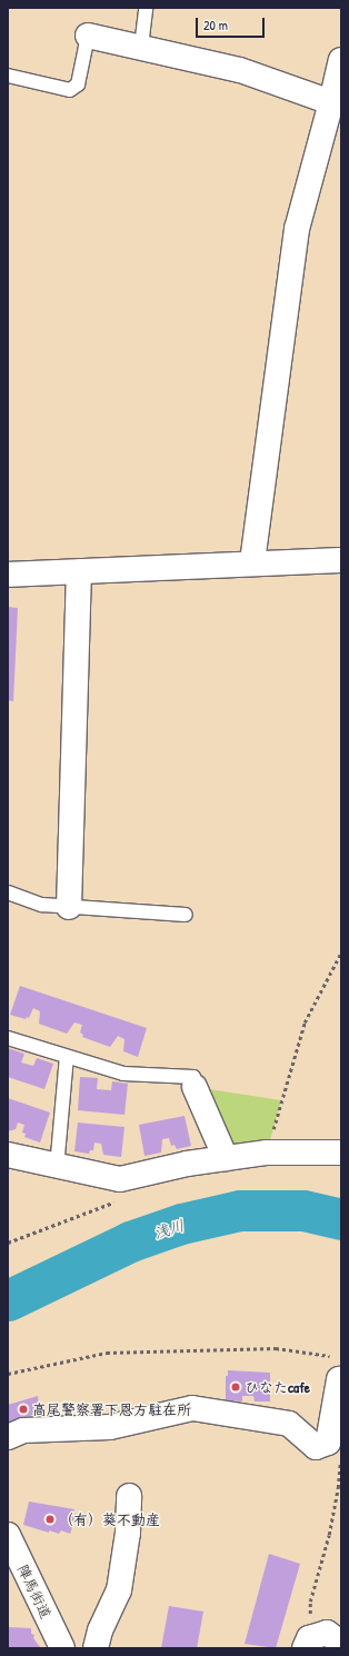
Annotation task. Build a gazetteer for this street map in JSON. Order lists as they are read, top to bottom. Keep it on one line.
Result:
{"streets":{"street":["陣馬街道"]},"water":["浅川"],"places":["ひなたcafe","高尾警察署下恩方駐在所","（有）葵不動産"],"scale_bar":"20 m"}
